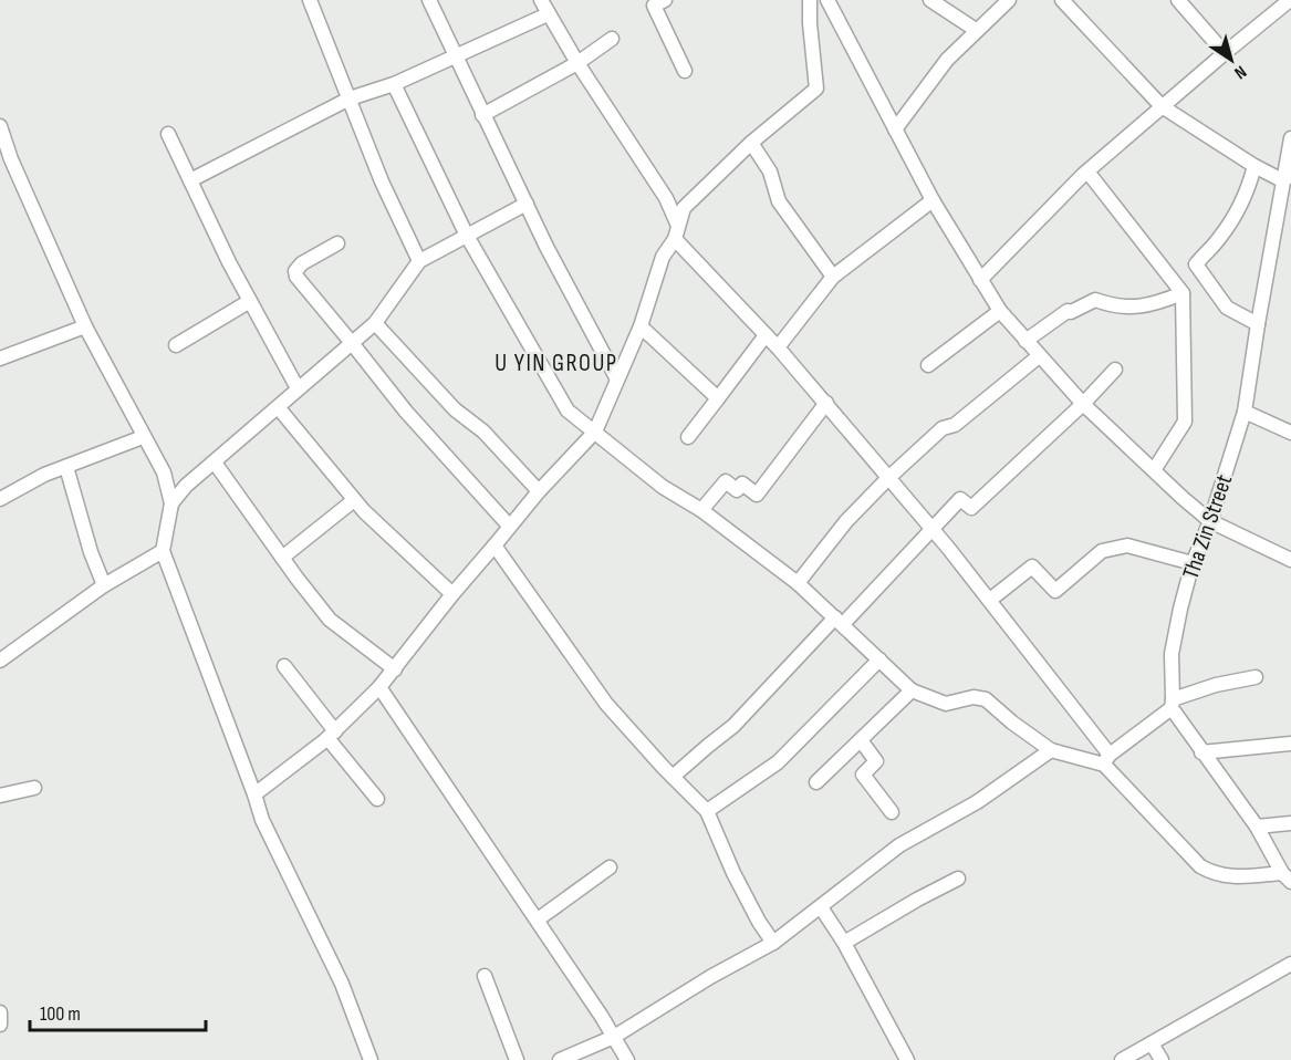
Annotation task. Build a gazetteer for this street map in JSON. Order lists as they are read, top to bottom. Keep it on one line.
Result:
{"streets":{"street":["Tha Zin Street"]},"districts":["U YIN GROUP"],"scale_bar":"100 m","north":"bottom right"}
